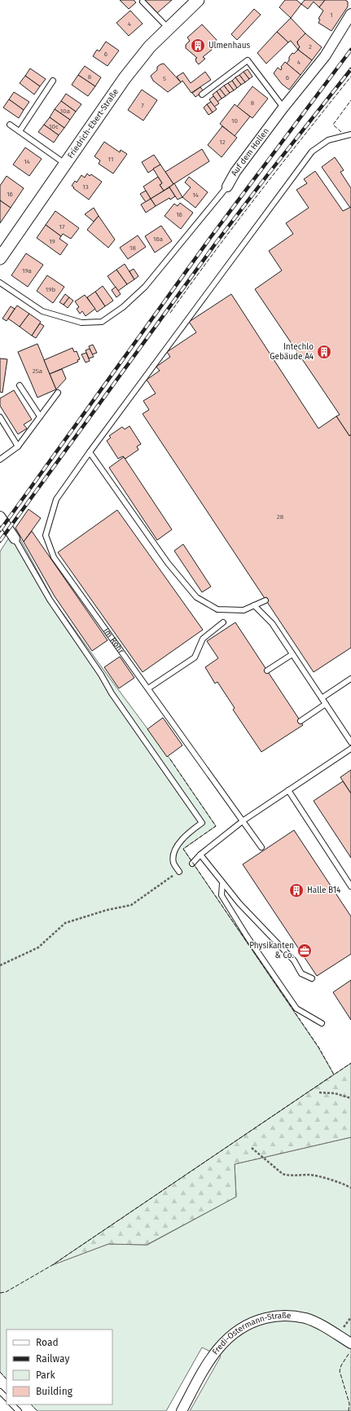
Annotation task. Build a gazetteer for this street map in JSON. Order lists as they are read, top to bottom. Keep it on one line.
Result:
{"streets":{"street":["Friedrich-Ebert-Straße","Auf dem Hollen","Fredi-Ostermann-Straße"],"lane":["Im Rohr"]},"places":{"building":["Ulmenhaus","Intechlo Gebäude A4","Halle B14"],"office":["Physikanten & Co."]},"house_numbers":["1","4","2","6","4","8","6","5","8","7","10a","10","10c","12","11","14","13","16","14","16","17","16a","19","18","19a","19b","25a","28"],"legend":["Road","Railway","Park","Building"]}
